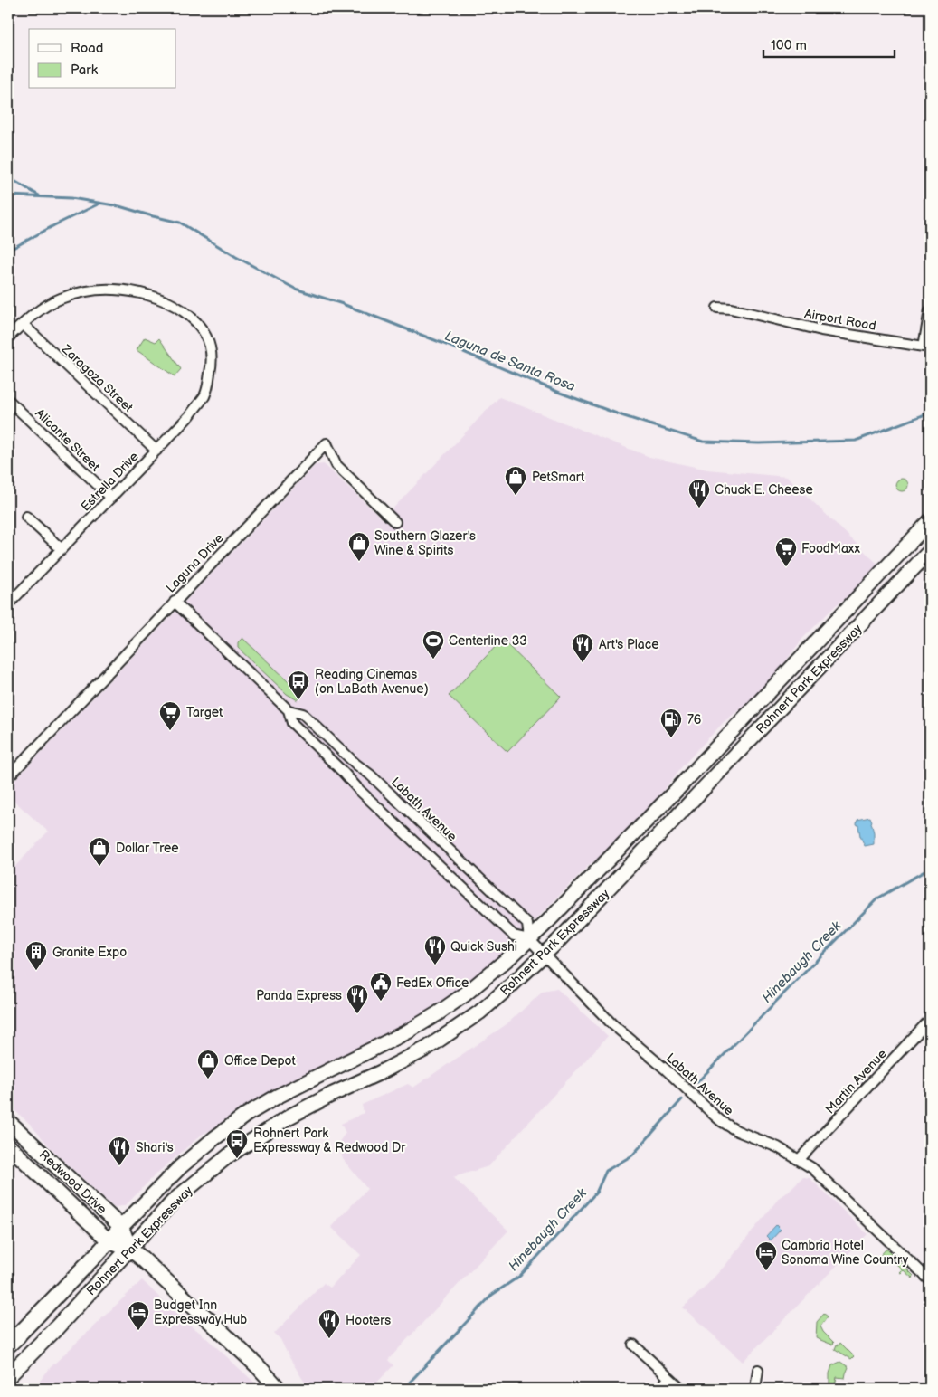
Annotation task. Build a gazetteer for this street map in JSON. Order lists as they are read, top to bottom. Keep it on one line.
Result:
{"streets":{"main road":["Rohnert Park Expressway","Redwood Drive"],"street":["Airport Road","Zaragoza Street","Alicante Street","Estrella Drive","Laguna Drive","Labath Avenue","Martin Avenue"]},"crossings":[["Zaragoza Street","Estrella Drive"],["Alicante Street","Estrella Drive"],["Laguna Drive","Labath Avenue"],["Rohnert Park Expressway","Labath Avenue"],["Rohnert Park Expressway","Redwood Drive"],["Labath Avenue","Martin Avenue"]],"water":["Laguna de Santa Rosa","Hinebaugh Creek"],"places":{"shop":["PetSmart","Southern Glazer's Wine & Spirits","Dollar Tree","Office Depot"],"restaurant":["Chuck E. Cheese","Art's Place","Quick Sushi","Panda Express","Shari's","Hooters"],"supermarket":["FoodMaxx","Target"],"sports":["Centerline 33"],"bus stop":["Reading Cinemas (on LaBath Avenue)","Rohnert Park Expressway & Redwood Dr"],"fuel station":["76"],"building":["Granite Expo"],"public building":["FedEx Office"],"hotel":["Cambria Hotel Sonoma Wine Country","Budget Inn Expressway Hub"]},"legend":["Road","Park"],"scale_bar":"100 m"}
